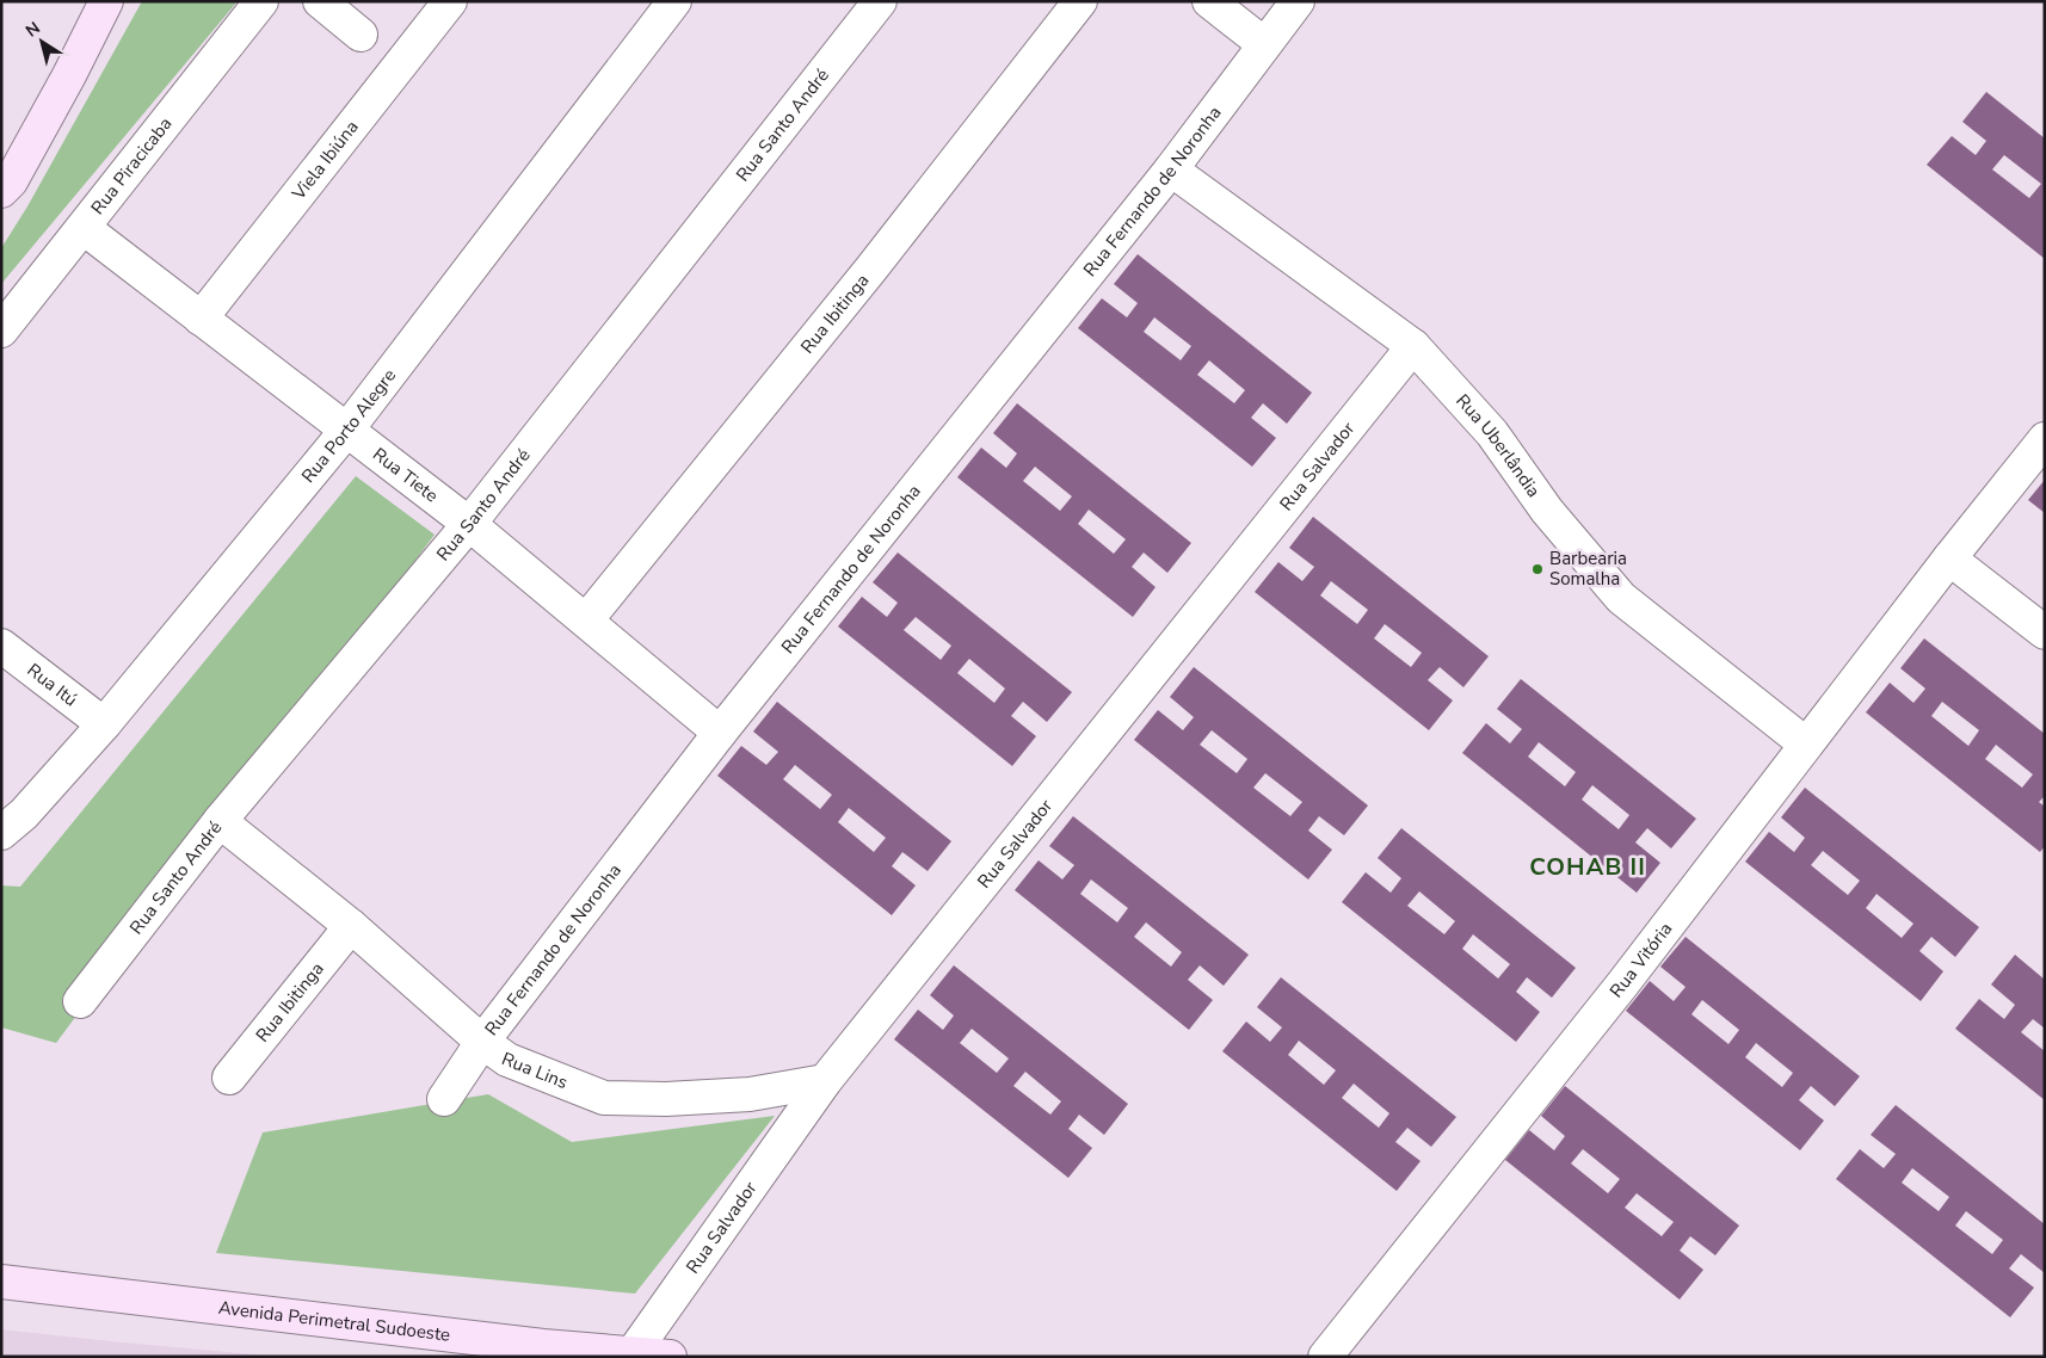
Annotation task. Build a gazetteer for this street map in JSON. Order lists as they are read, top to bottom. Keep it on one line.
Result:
{"streets":{"main road":["Avenida Perimetral Sudoeste"],"street":["Rua Santo André","Viela Ibiúna","Rua Piracicaba","Rua Fernando de Noronha","Rua Ibitinga","Rua Porto Alegre","Rua Uberlândia","Rua Salvador","Rua Tiete","Rua Itú","Rua Vitória","Rua Lins"]},"crossings":[["Rua Santo André","Rua Tiete"],["Rua Santo André","Rua Lins"],["Viela Ibiúna","Rua Tiete"],["Rua Piracicaba","Rua Tiete"],["Rua Fernando de Noronha","Rua Uberlândia"],["Rua Fernando de Noronha","Rua Tiete"],["Rua Fernando de Noronha","Rua Lins"],["Rua Ibitinga","Rua Tiete"],["Rua Ibitinga","Rua Lins"],["Rua Porto Alegre","Rua Tiete"],["Rua Porto Alegre","Rua Itú"],["Rua Uberlândia","Rua Salvador"],["Rua Uberlândia","Rua Vitória"],["Rua Salvador","Rua Lins"],["Rua Salvador","Avenida Perimetral Sudoeste"]],"districts":["COHAB II"],"places":["Barbearia Somalha"],"north":"top left"}
